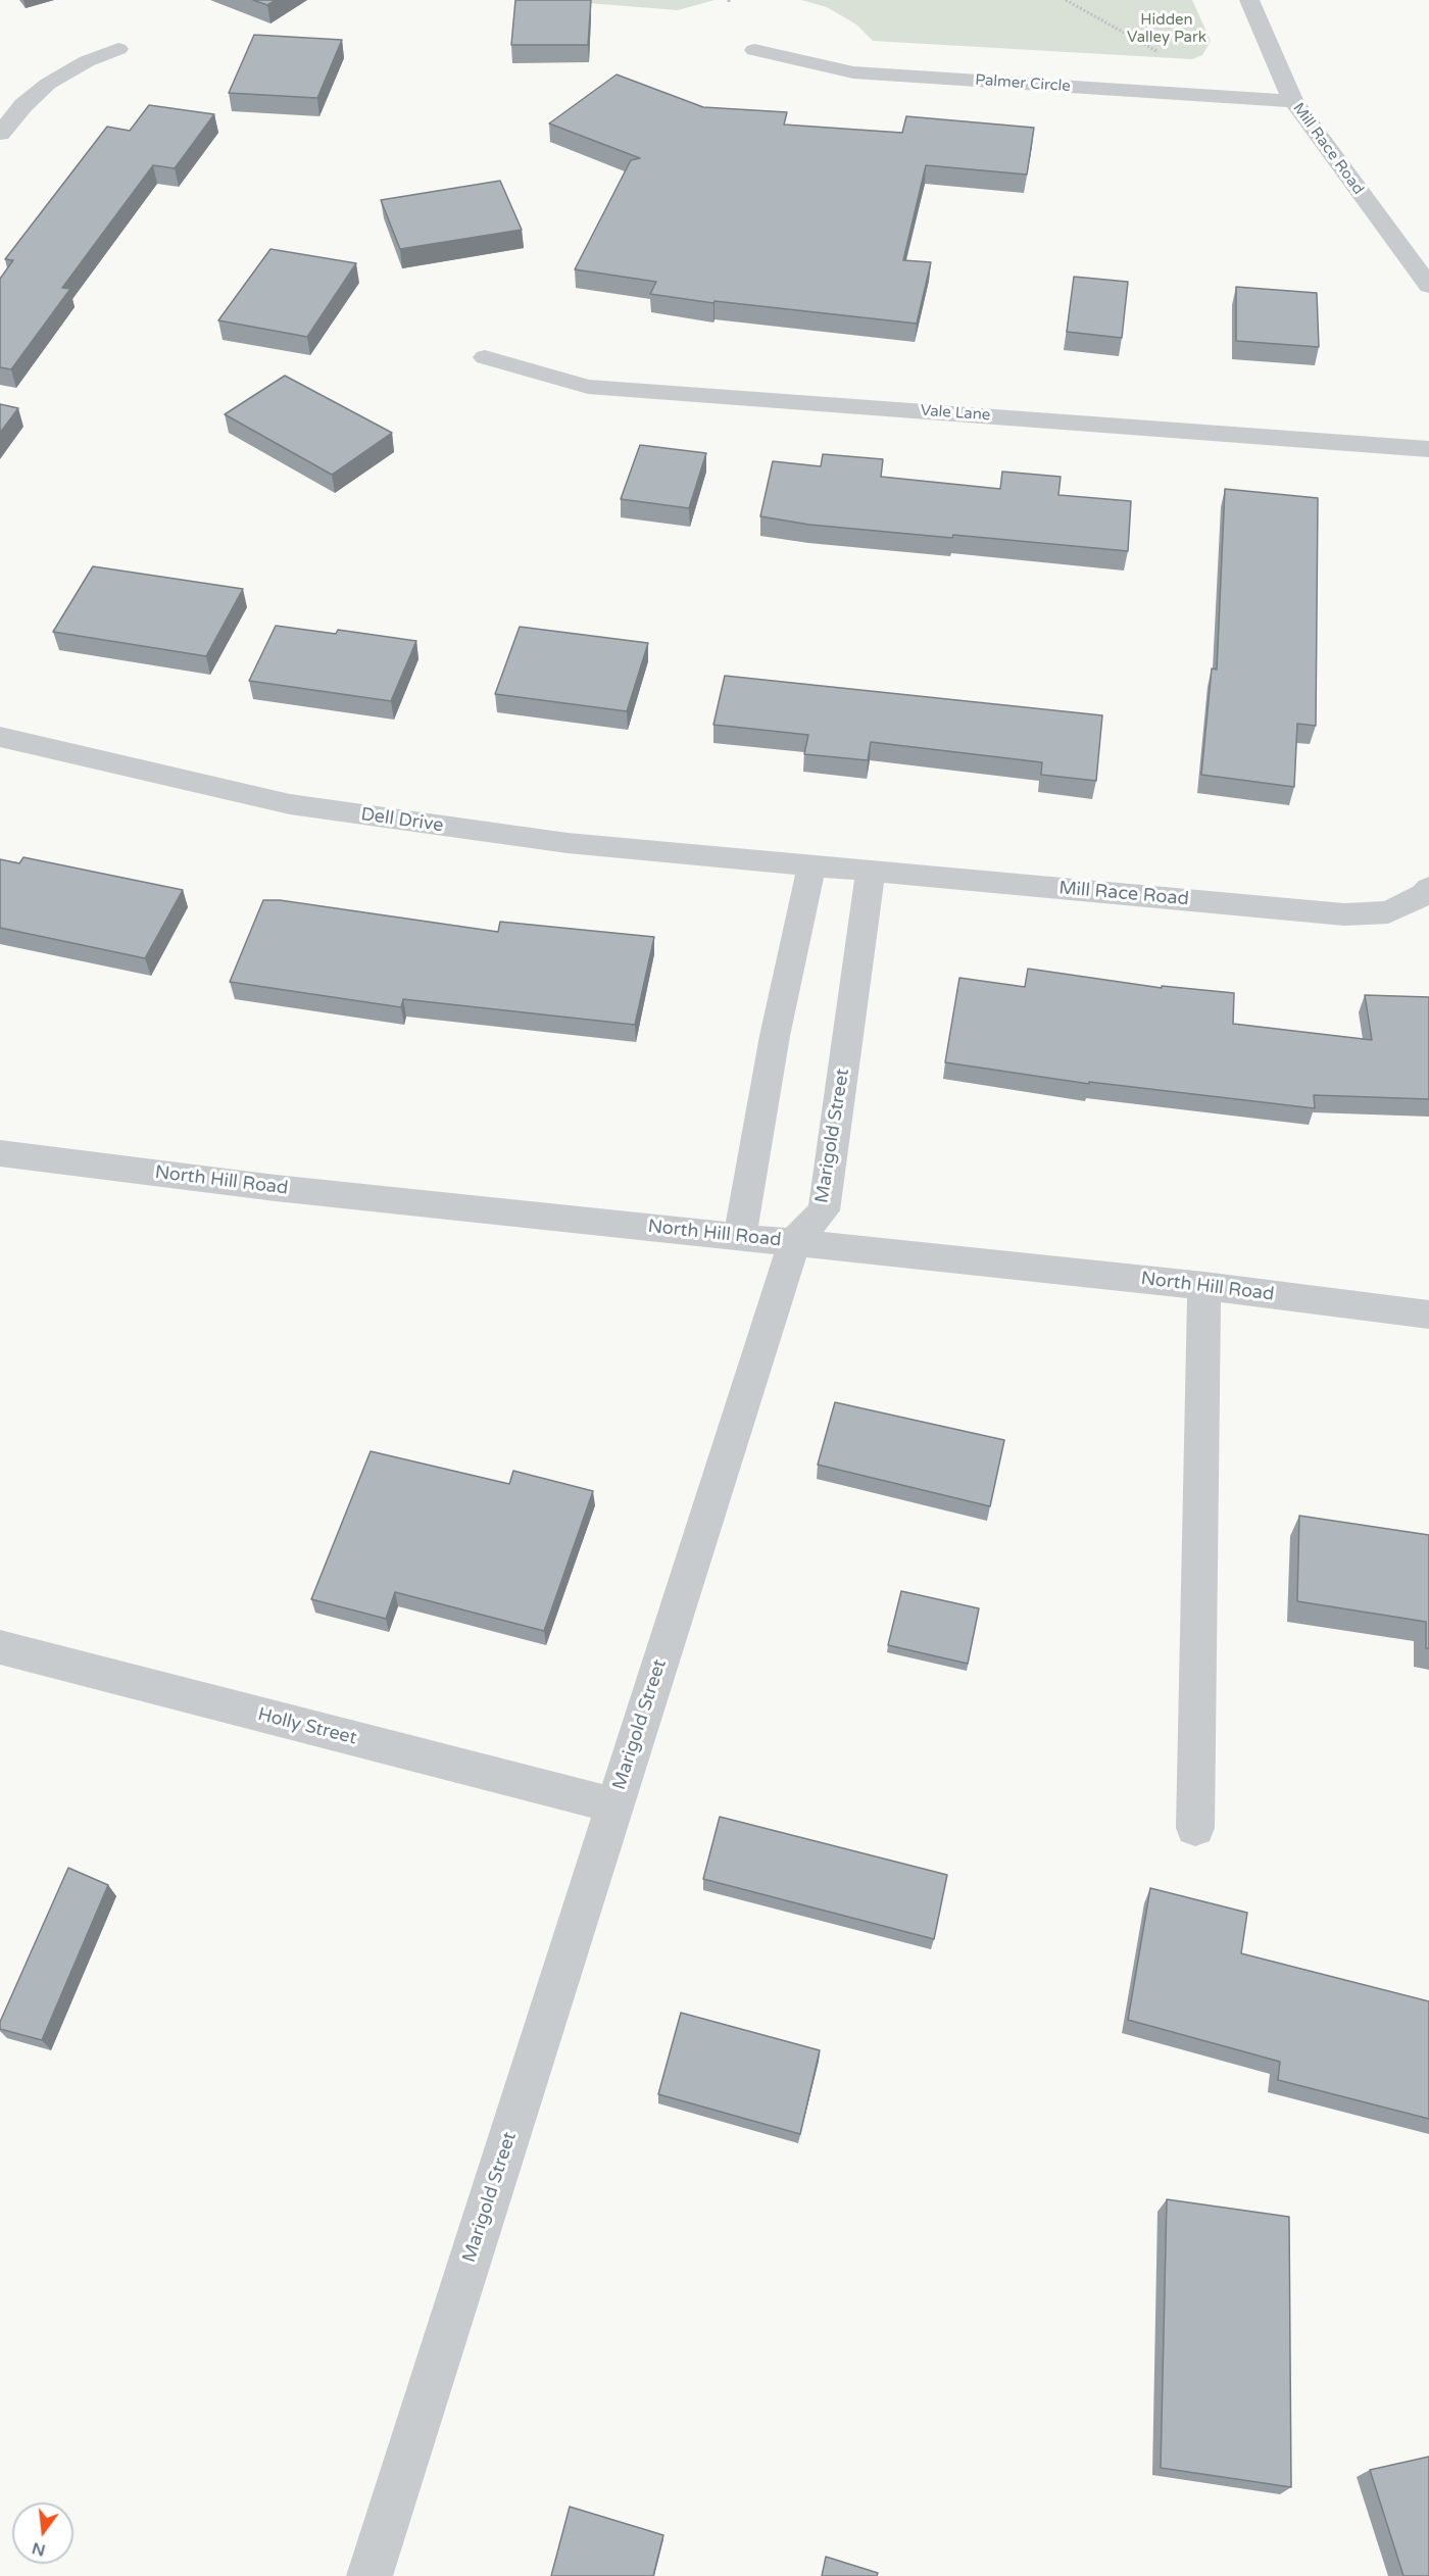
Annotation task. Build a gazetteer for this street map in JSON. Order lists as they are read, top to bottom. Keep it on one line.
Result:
{"streets":{"street":["Palmer Circle","Mill Race Road","Vale Lane","Dell Drive","Marigold Street","North Hill Road","Holly Street"]},"crossings":[["Palmer Circle","Mill Race Road"],["Mill Race Road","Dell Drive"],["Mill Race Road","Marigold Street"],["Marigold Street","North Hill Road"],["Marigold Street","Holly Street"]],"parks":["Hidden Valley Park"],"north":"bottom"}
